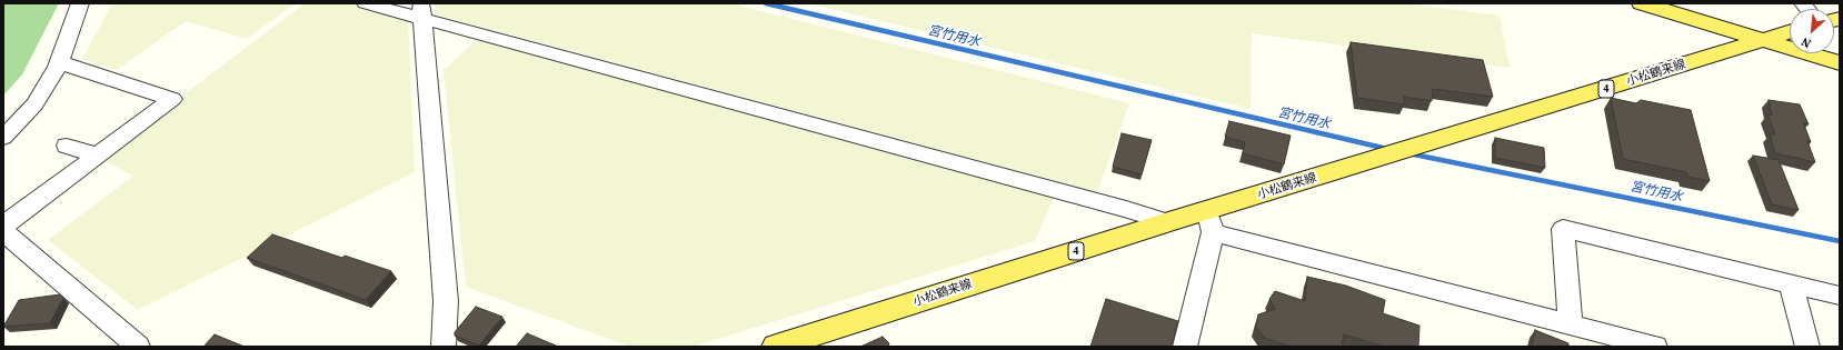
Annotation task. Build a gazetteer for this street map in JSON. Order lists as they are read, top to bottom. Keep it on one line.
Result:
{"streets":{"main road":["小松鶴来線","4"]},"water":["宮竹用水"],"north":"bottom left"}
